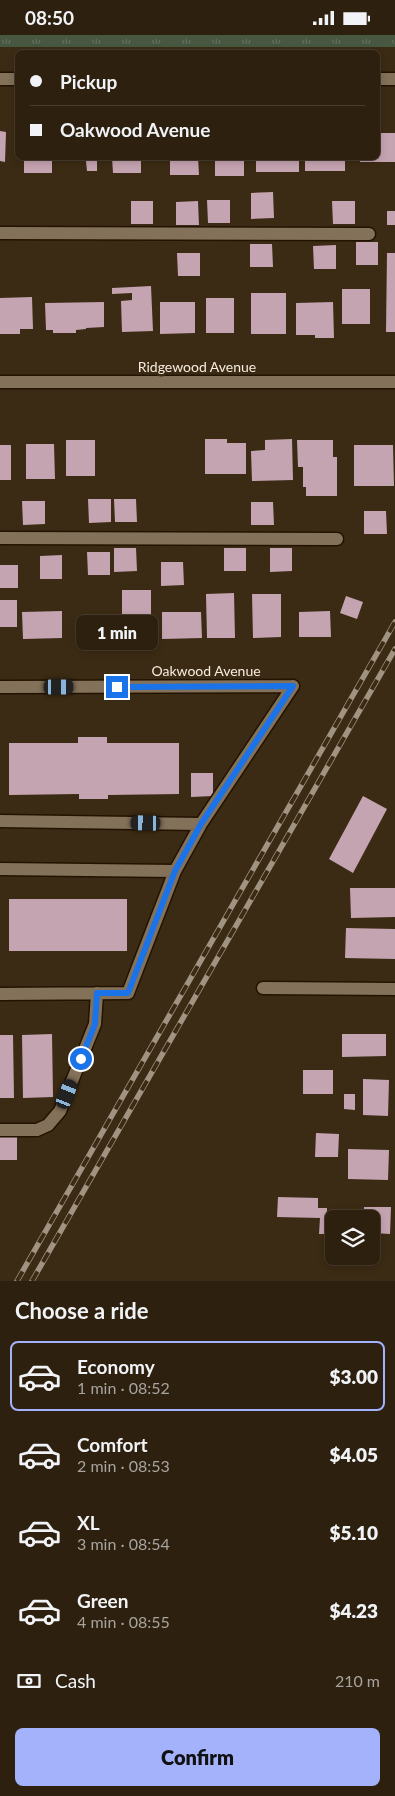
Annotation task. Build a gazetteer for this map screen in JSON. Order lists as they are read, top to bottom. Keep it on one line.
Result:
{"streets":{"street":["Ridgewood Avenue","Oakwood Avenue"]},"page":{"status":"08:50","banner":["Pickup","Oakwood Avenue"],"bubble":"1 min","heading":"Choose a ride","list":[{"name":"Economy","note":"1 min · 08:52","value":"$3.00"},{"name":"Comfort","note":"2 min · 08:53","value":"$4.05"},{"name":"XL","note":"3 min · 08:54","value":"$5.10"},{"name":"Green","note":"4 min · 08:55","value":"$4.23"}],"pay":["Cash","210 m"],"buttons":"Confirm"}}
